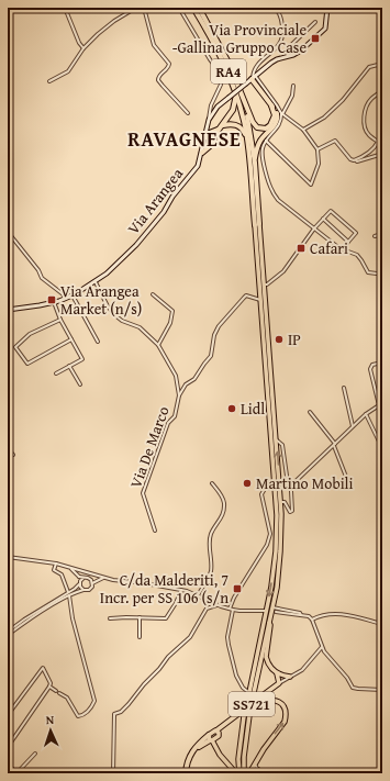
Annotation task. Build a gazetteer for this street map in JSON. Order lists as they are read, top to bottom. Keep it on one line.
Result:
{"streets":{"highway":["RA4","SS721"],"street":["Via Arangea","Via De Marco"]},"districts":["RAVAGNESE"],"places":{"transit":["Via Provinciale -Gallina Gruppo Case","Cafari","Via Arangea Market (n/s)","C/da Malderiti, 7 Incr. per SS 106 (s/n"],"other":["IP","Lidl","Martino Mobili"]},"north":"top"}
